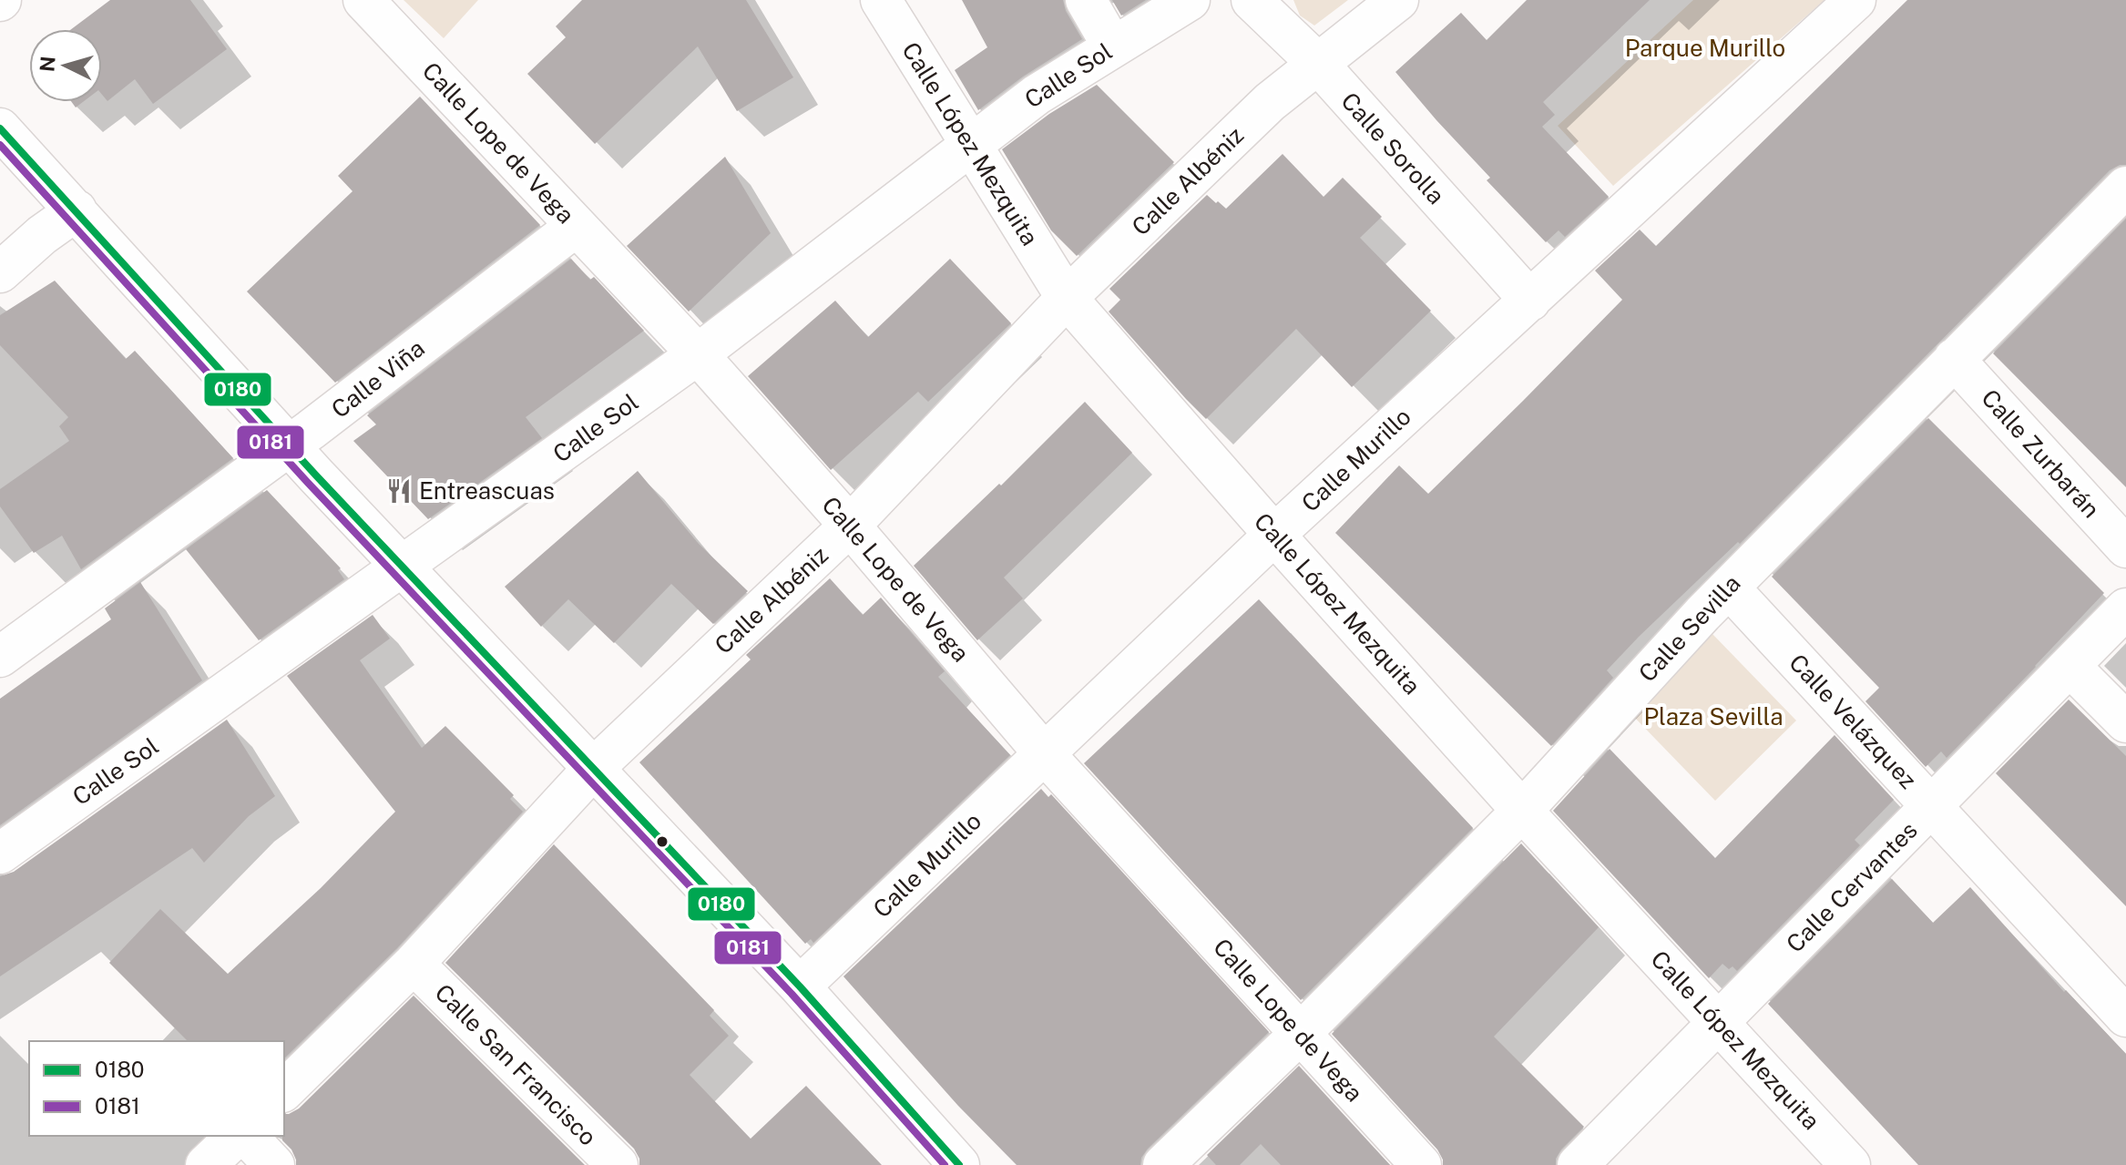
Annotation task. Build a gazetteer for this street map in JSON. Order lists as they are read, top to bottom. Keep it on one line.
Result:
{"streets":{"street":["Calle Sol","Calle Lope de Vega","Calle López Mezquita","Calle Sorolla","Calle Albéniz","Calle Viña","Calle Zurbarán","Calle Murillo","Calle Sevilla","Calle Velázquez","Calle Cervantes","Calle San Francisco"]},"crossings":[["Calle Sol","Calle Lope de Vega"],["Calle Sol","Calle López Mezquita"],["Calle Lope de Vega","Calle Albéniz"],["Calle Lope de Vega","Calle Viña"],["Calle Lope de Vega","Calle Murillo"],["Calle Lope de Vega","Calle Sevilla"],["Calle López Mezquita","Calle Albéniz"],["Calle López Mezquita","Calle Murillo"],["Calle López Mezquita","Calle Sevilla"],["Calle López Mezquita","Calle Cervantes"],["Calle Sorolla","Calle Albéniz"],["Calle Sorolla","Calle Murillo"],["Calle Albéniz","Calle San Francisco"],["Calle Zurbarán","Calle Sevilla"],["Calle Sevilla","Calle Velázquez"],["Calle Velázquez","Calle Cervantes"]],"parks":["Parque Murillo","Plaza Sevilla"],"places":{"restaurant":["Entreascuas"]},"lines":["transit line 0180","transit line 0181"],"legend":["0180","0181"],"north":"left"}
